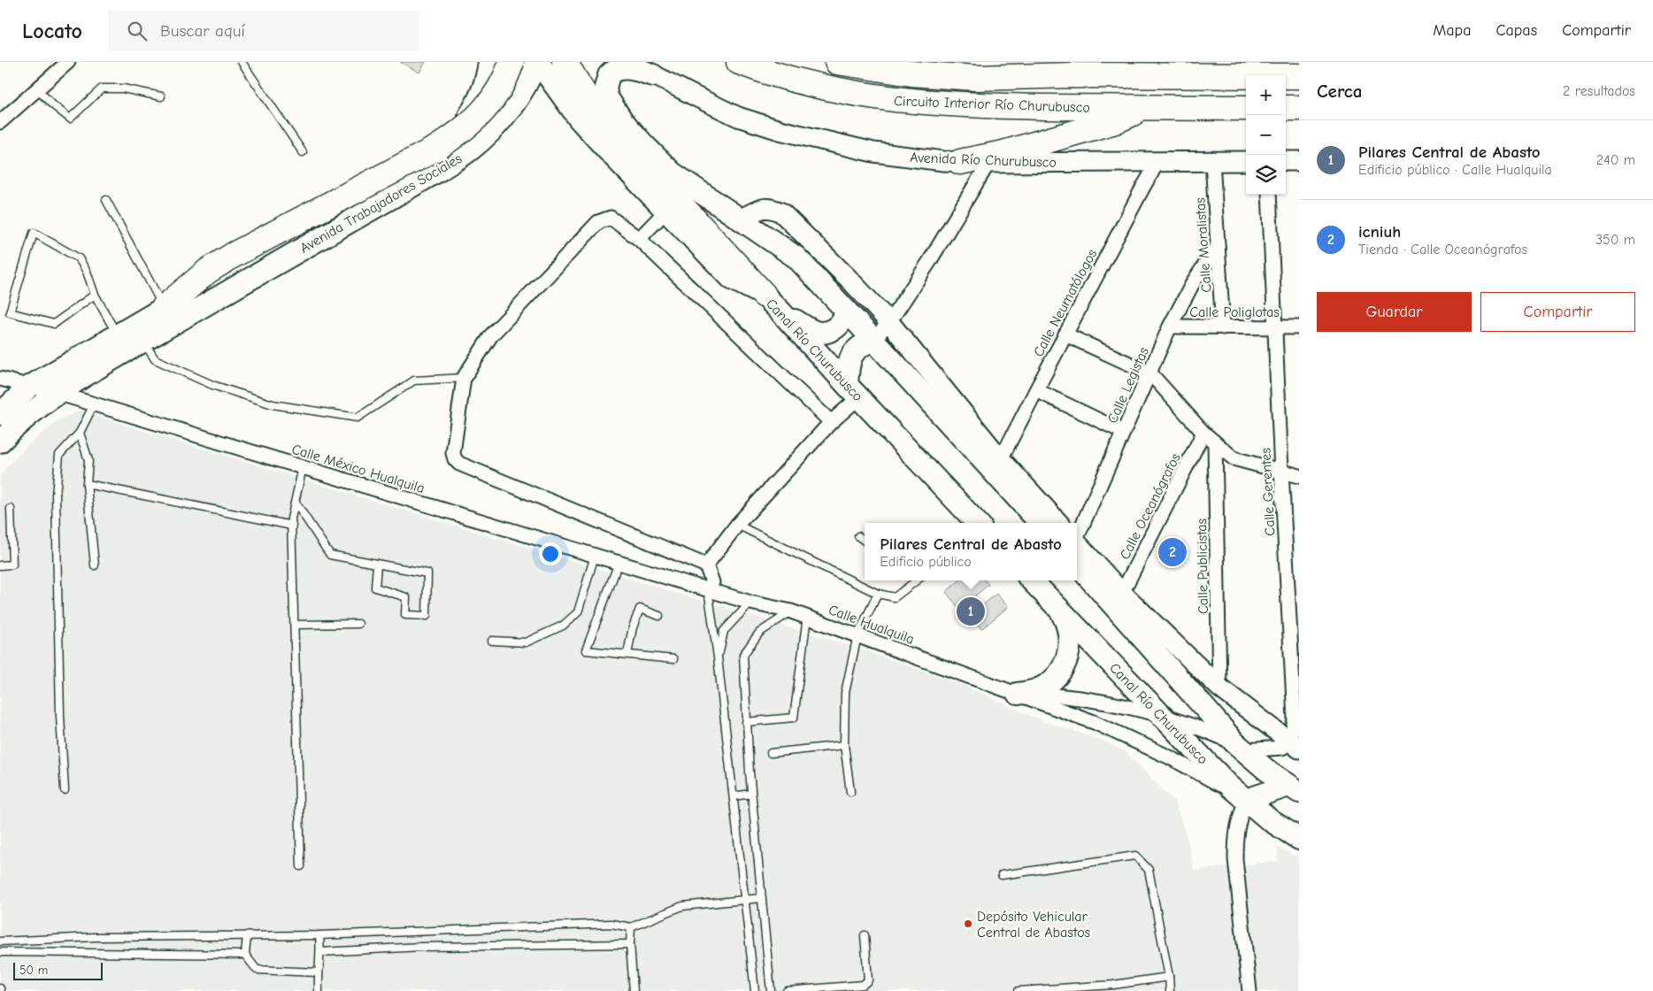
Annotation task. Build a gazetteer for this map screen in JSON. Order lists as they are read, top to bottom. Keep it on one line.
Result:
{"streets":{"highway":["Circuito Interior Río Churubusco"],"main road":["Avenida Trabajadores Sociales","Canal Río Churubusco"],"street":["Avenida Río Churubusco","Calle Moralistas","Calle Neumatólogos","Calle Poliglotas","Calle Legistas","Calle México Hualquila","Calle Gerentes","Calle Oceanógrafos","Calle Publicistas","Calle Hualquila"]},"crossings":[["Avenida Río Churubusco","Calle Moralistas"],["Avenida Río Churubusco","Calle Neumatólogos"],["Avenida Trabajadores Sociales","Calle México Hualquila"],["Calle Moralistas","Calle Poliglotas"],["Calle Moralistas","Calle Legistas"],["Calle Poliglotas","Calle Legistas"],["Calle Poliglotas","Calle Gerentes"],["Canal Río Churubusco","Calle Hualquila"],["Calle México Hualquila","Calle Hualquila"]],"places":["Depósito Vehicular Central de Abastos"],"scale_bar":"50 m","page":{"header":"Locato","search":"Buscar aquí","nav":["Mapa","Capas","Compartir"],"heading":["Cerca","2 resultados"],"map_buttons":["+","−"],"list":[{"mark":"1","name":"Pilares Central de Abasto","note":"Edificio público · Calle Hualquila","value":"240 m"},{"mark":"2","name":"icniuh","note":"Tienda · Calle Oceanógrafos","value":"350 m"}],"buttons":["Guardar","Compartir"],"popup":["Pilares Central de Abasto","Edificio público"],"pins":["2","1"],"scale":"50 m"}}
